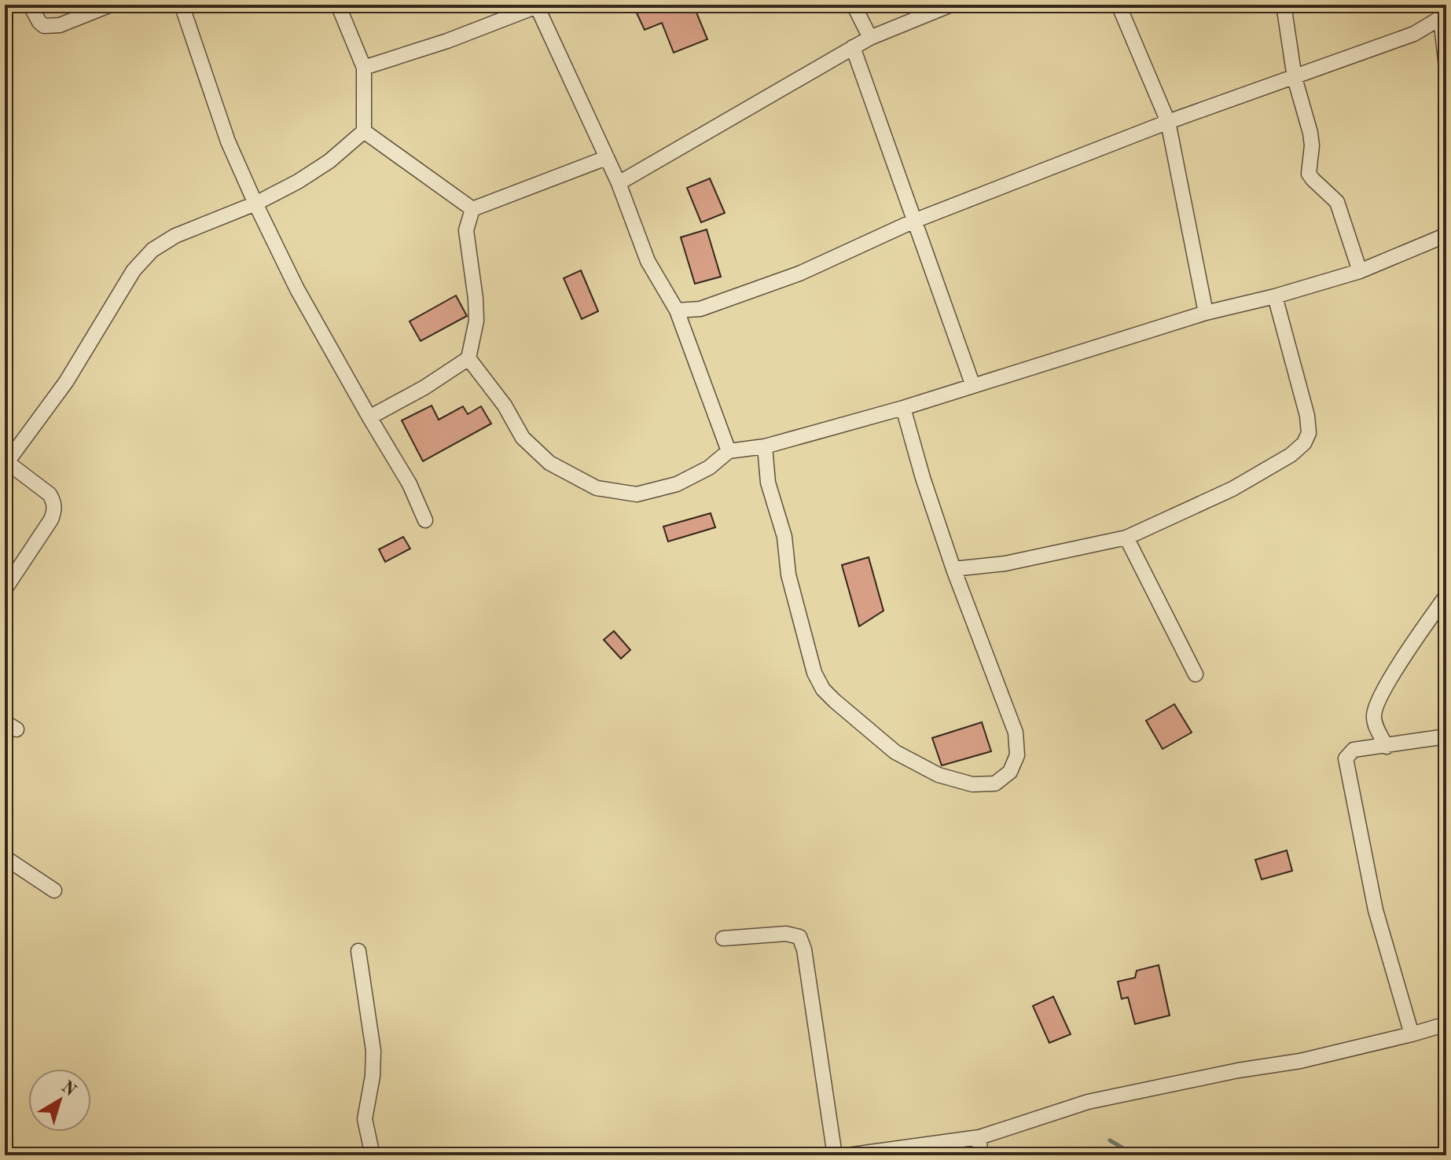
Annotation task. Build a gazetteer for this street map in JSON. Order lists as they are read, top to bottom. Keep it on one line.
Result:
{"north":"top right"}
